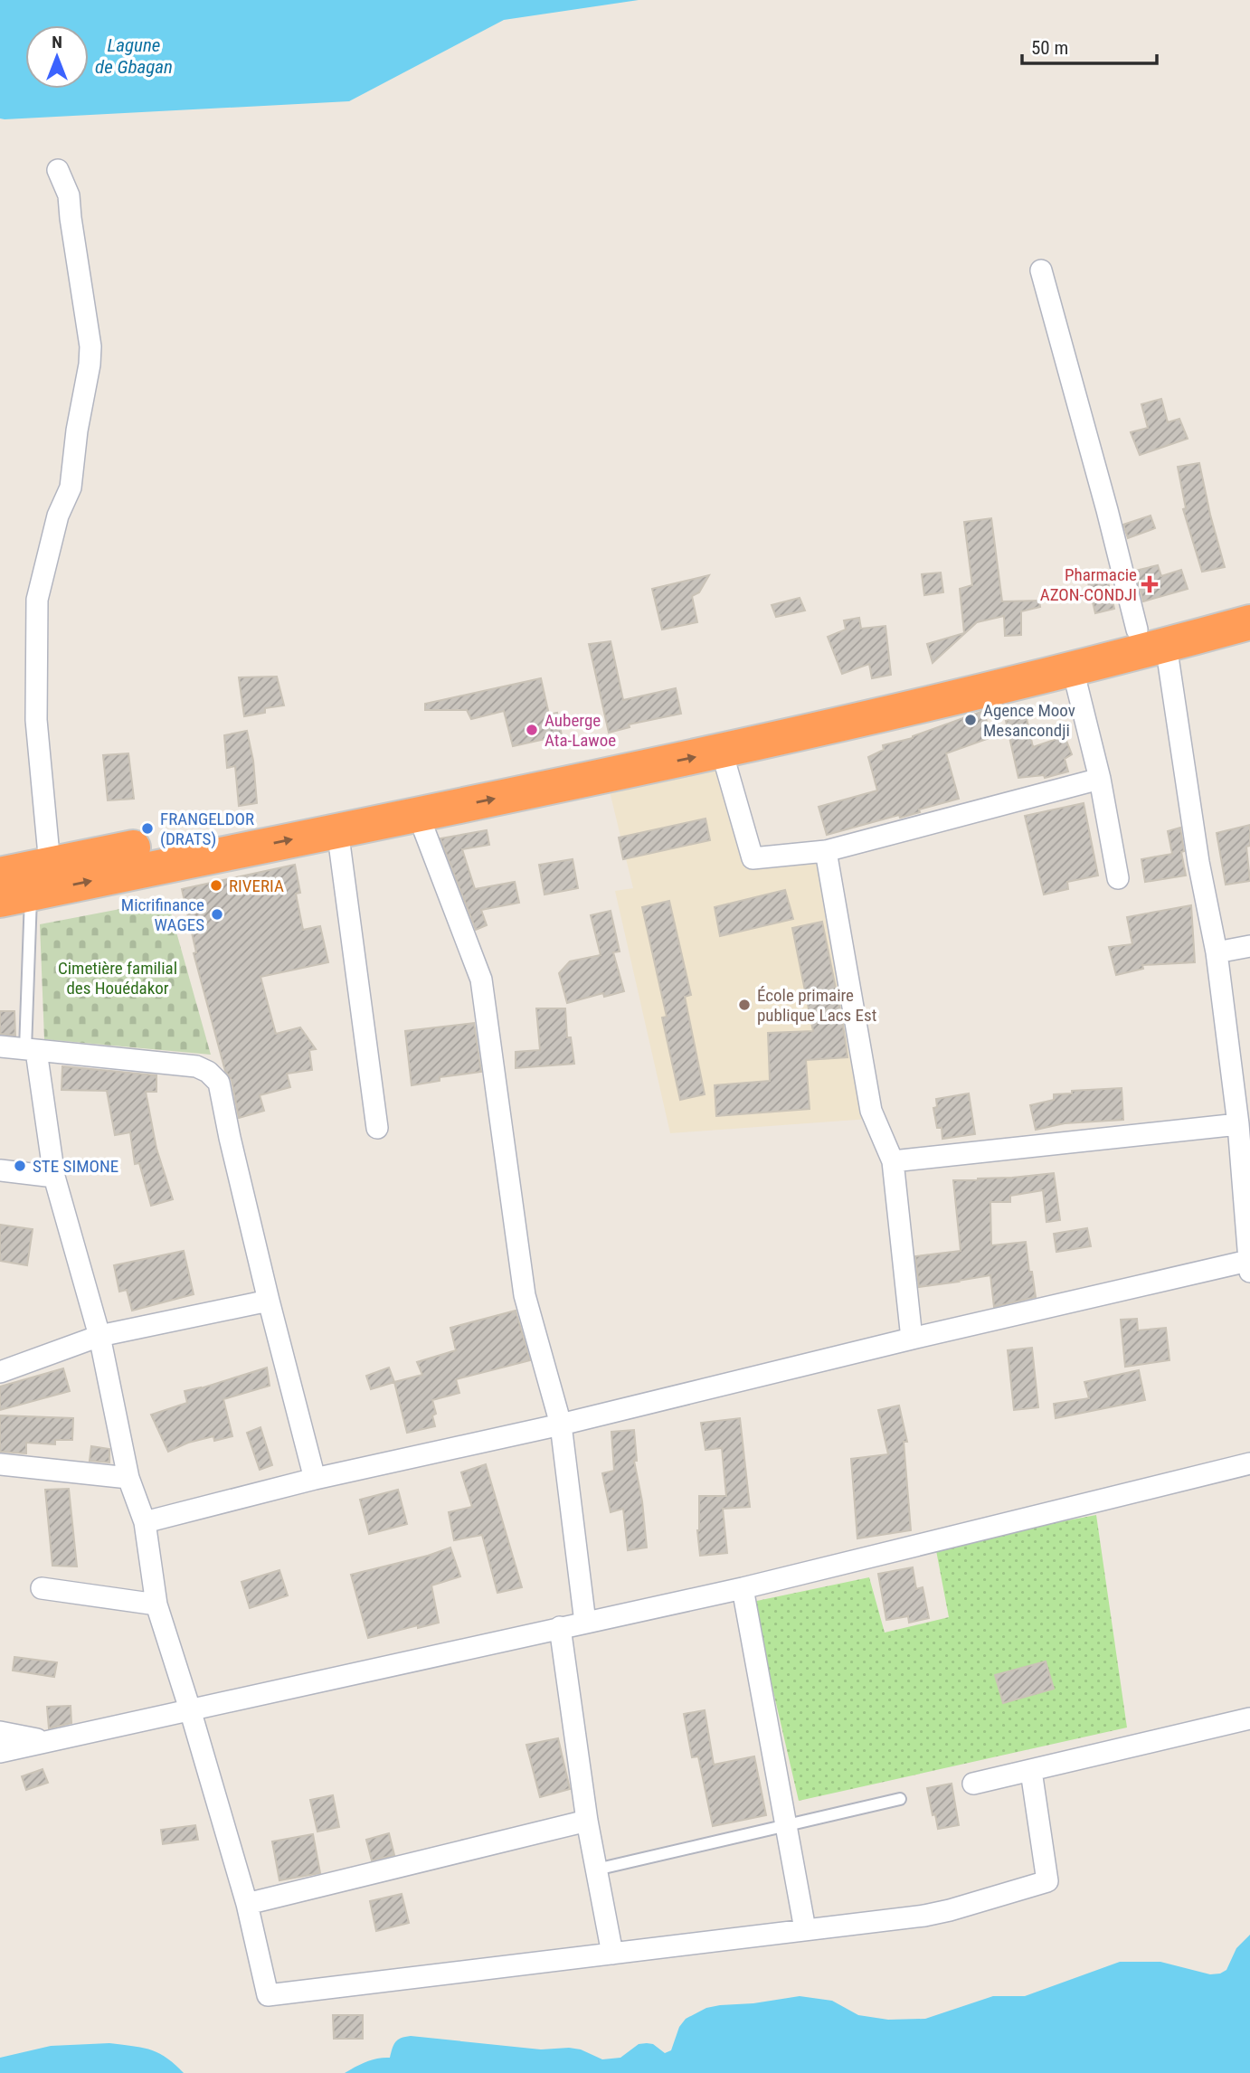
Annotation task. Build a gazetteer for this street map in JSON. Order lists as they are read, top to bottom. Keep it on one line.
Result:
{"water":["Lagune de Gbagan"],"parks":["Cimetière familial des Houédakor"],"places":{"health":["Pharmacie AZON-CONDJI"],"other":["Agence Moov Mesancondji","Auberge Ata-Lawoe","FRANGELDOR (DRATS)","RIVERIA","Micrifinance WAGES","École primaire publique Lacs Est","STE SIMONE"]},"scale_bar":"50 m","north":"top"}
